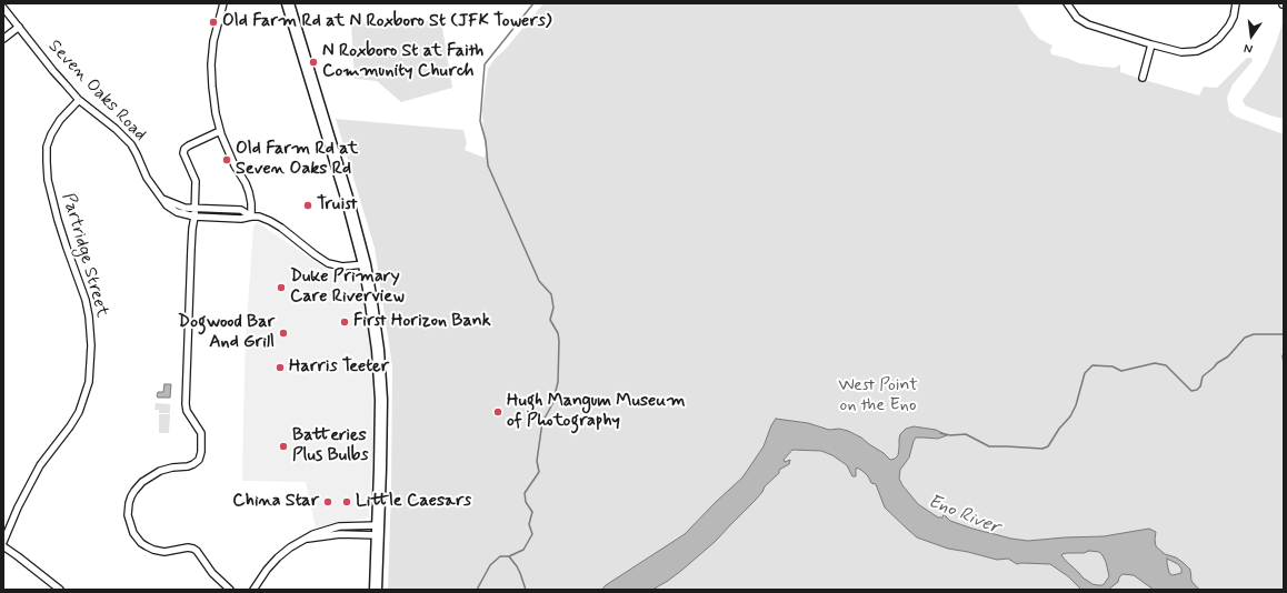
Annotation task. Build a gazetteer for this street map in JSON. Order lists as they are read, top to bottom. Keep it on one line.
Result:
{"streets":{"street":["Seven Oaks Road","Partridge Street"]},"crossings":[["Seven Oaks Road","Partridge Street"]],"water":["Eno River"],"parks":["West Point on the Eno"],"places":["Old Farm Rd at N Roxboro St (JFK Towers)","N Roxboro St at Faith Community Church","Old Farm Rd at Seven Oaks Rd","Truist","Duke Primary Care Riverview","First Horizon Bank","Dogwood Bar And Grill","Harris Teeter","Hugh Mangum Museum of Photography","Batteries Plus Bulbs","China Star","Little Caesars"],"north":"bottom"}
